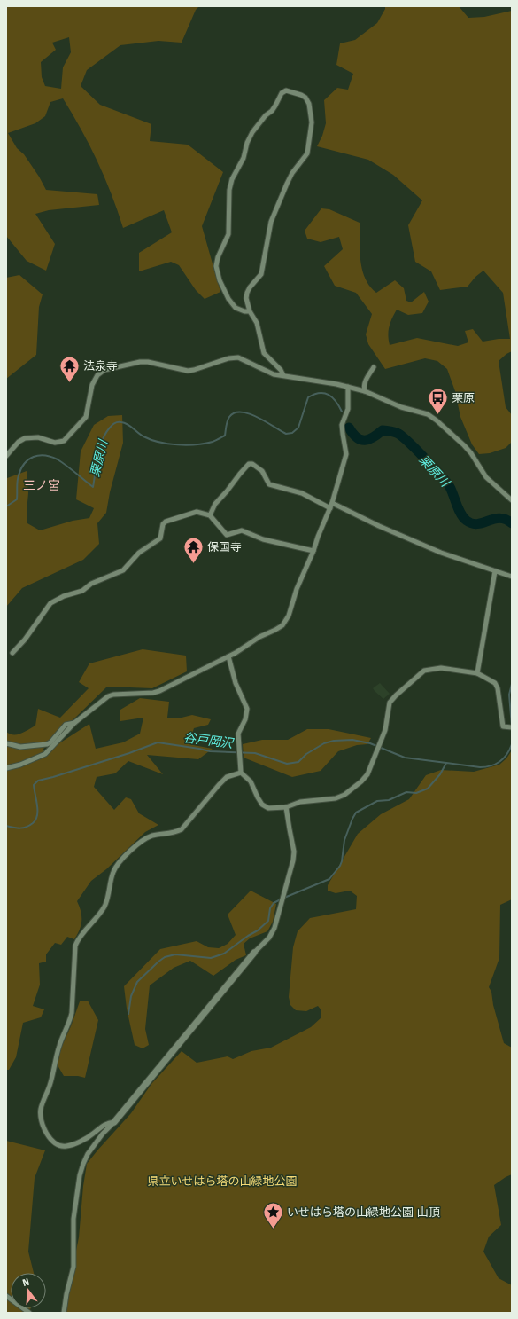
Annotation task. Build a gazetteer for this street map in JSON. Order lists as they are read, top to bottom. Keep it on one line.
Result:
{"districts":["三ノ宮"],"water":["栗原川","谷戸岡沢"],"parks":["県立いせはら塔の山緑地公園"],"places":{"temple":["法泉寺","保国寺"],"bus stop":["栗原"],"place":["いせはら塔の山緑地公園 山頂"]},"north":"top"}
